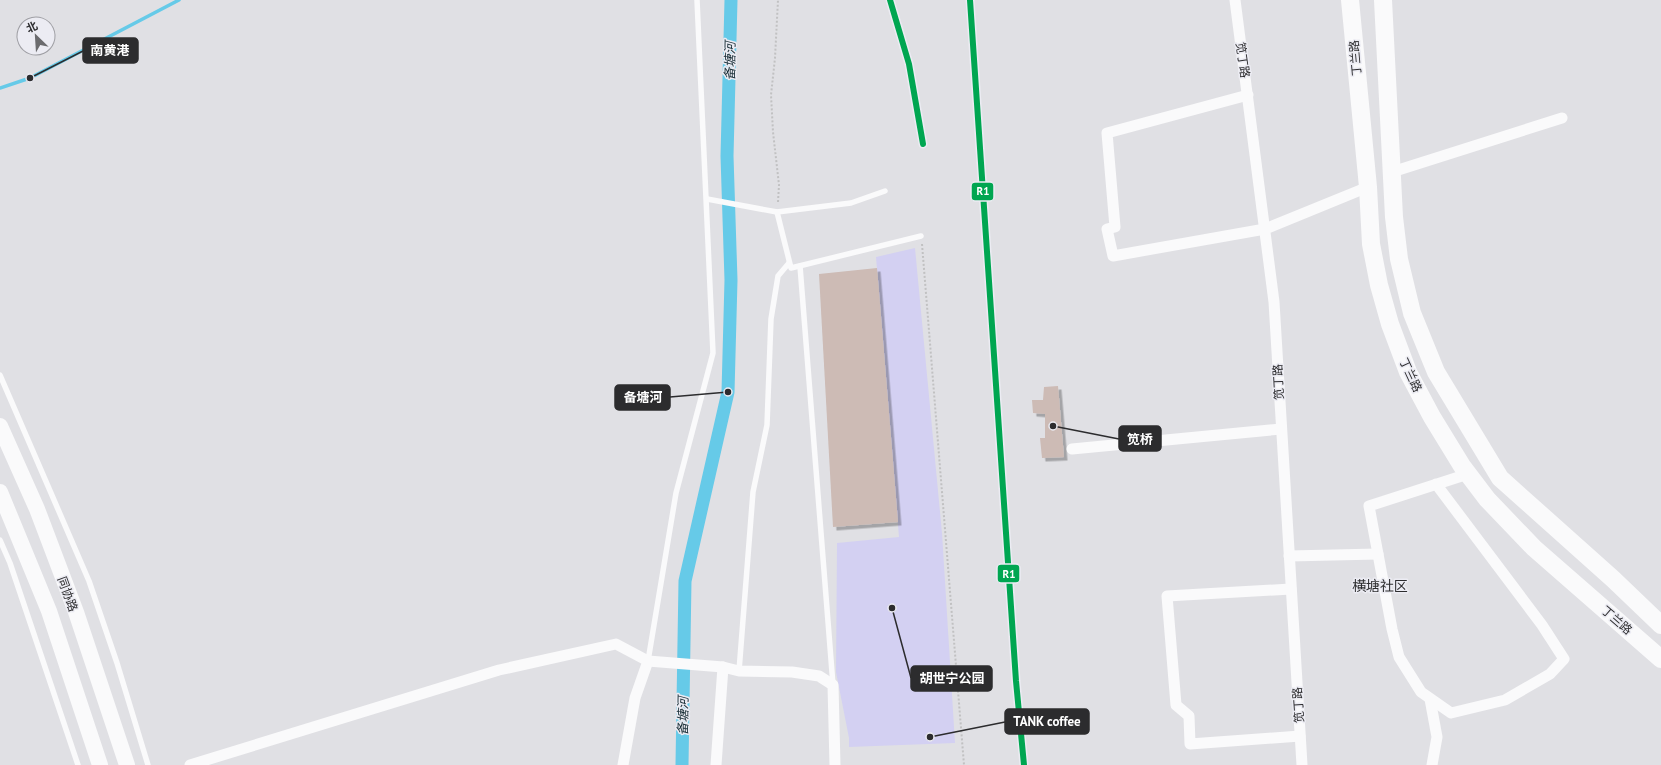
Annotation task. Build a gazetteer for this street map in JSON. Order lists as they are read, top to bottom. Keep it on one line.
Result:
{"streets":{"main road":["丁兰路","同协路"],"street":["笕丁路"]},"districts":["横塘社区"],"water":["备塘河"],"places":["南黄港","备塘河","笕桥","胡世宁公园","TANK coffee"],"lines":["transit line R1"],"north":"top left"}
